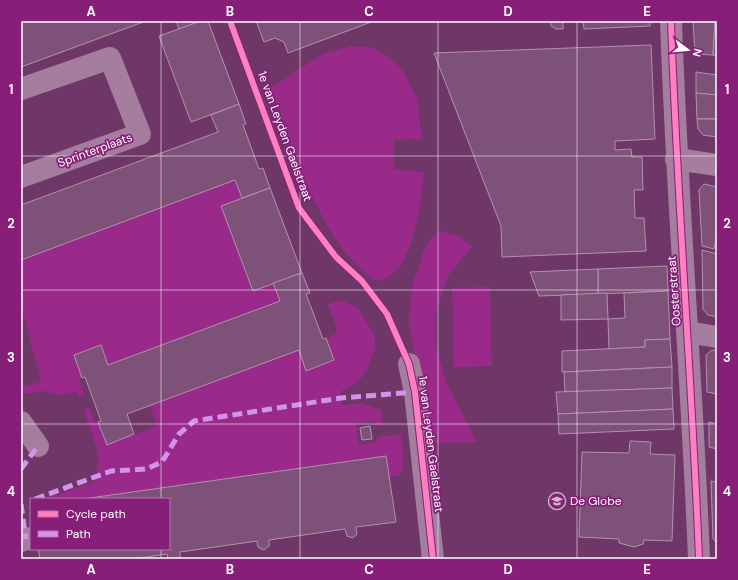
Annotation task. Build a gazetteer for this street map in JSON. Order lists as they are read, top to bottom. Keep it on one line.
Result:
{"streets":{"street":["1e van Leyden Gaelstraat","Sprinterplaats","Oosterstraat"]},"places":{"school or university":["De Globe"]},"legend":["Cycle path","Path"],"north":"right","grid":{"columns":["A","B","C","D","E"],"rows":["1","2","3","4"]}}
